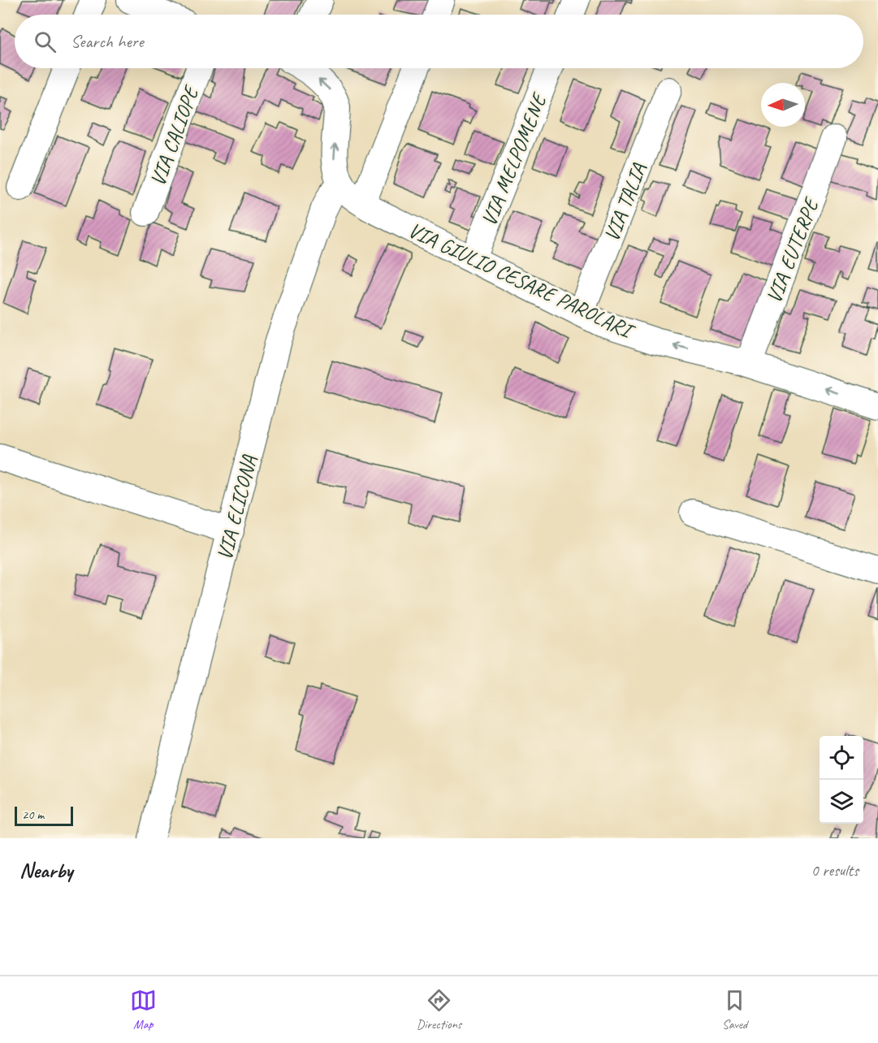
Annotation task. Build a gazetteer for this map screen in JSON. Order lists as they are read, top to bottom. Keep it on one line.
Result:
{"streets":{"street":["VIA CALIOPE","VIA MELPOMENE","VIA TALIA","VIA EUTERPE","VIA GIULIO CESARE PAROLARI","VIA ELICONA"]},"crossings":[["VIA MELPOMENE","VIA GIULIO CESARE PAROLARI"],["VIA TALIA","VIA GIULIO CESARE PAROLARI"],["VIA EUTERPE","VIA GIULIO CESARE PAROLARI"],["VIA GIULIO CESARE PAROLARI","VIA ELICONA"]],"scale_bar":"20 m","north":"left","page":{"search":"Search here","scale":"20 m","heading":["Nearby","0 results"],"nav":["Map","Directions","Saved"]}}
